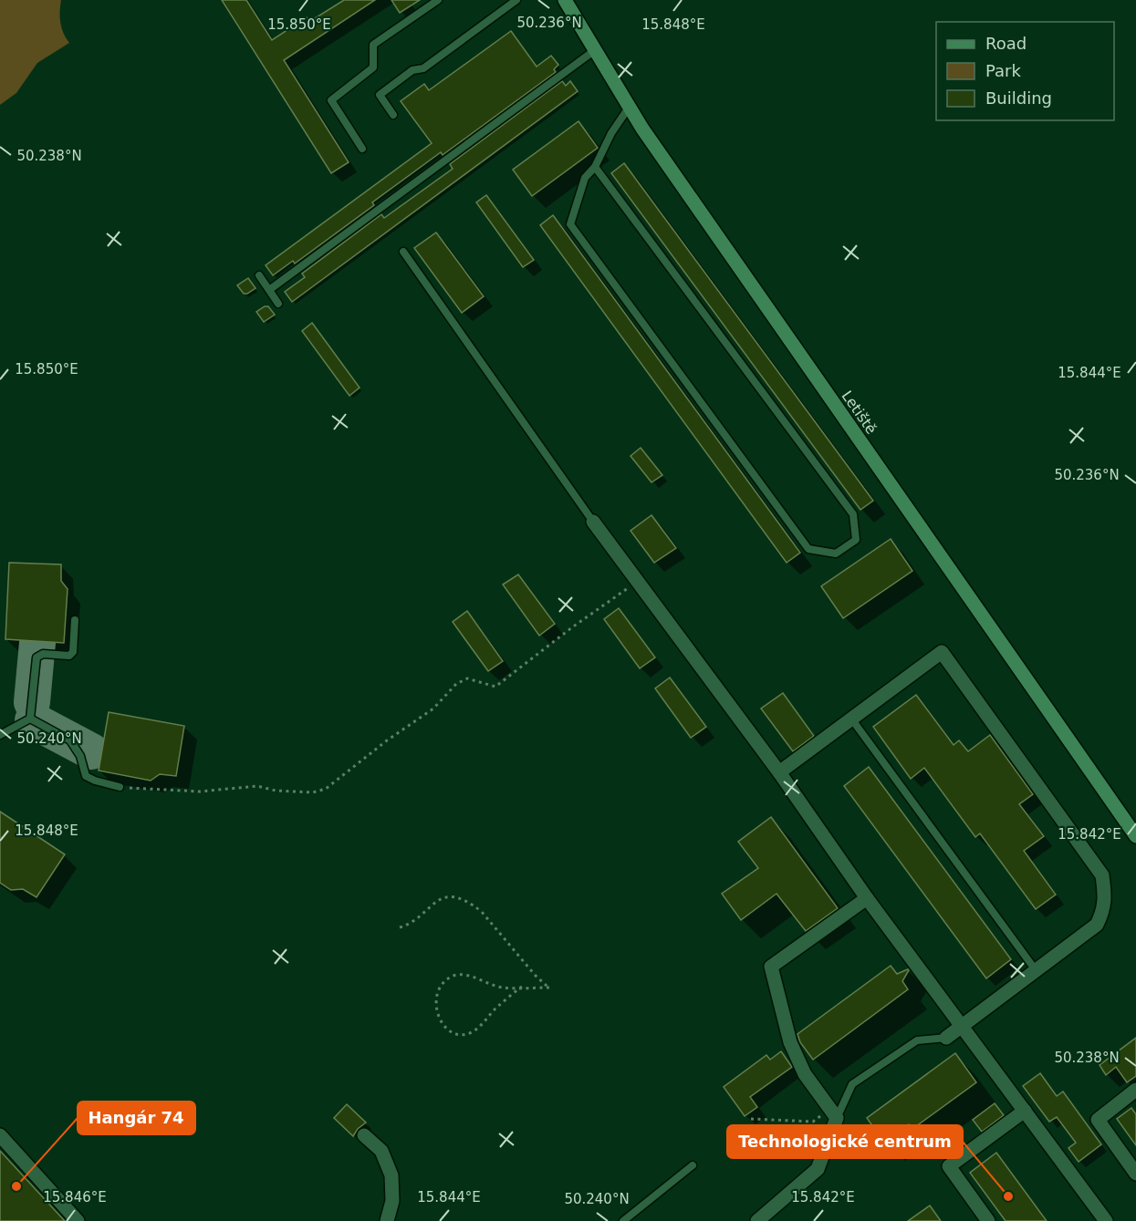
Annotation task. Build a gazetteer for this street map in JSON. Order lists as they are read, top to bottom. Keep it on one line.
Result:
{"streets":{"street":["Letiště"]},"places":["Hangár 74","Technologické centrum"],"legend":["Road","Park","Building"],"coordinates":["50.236°N","15.850°E","15.848°E","50.238°N","15.844°E","50.240°N","15.842°E","15.846°E"]}
